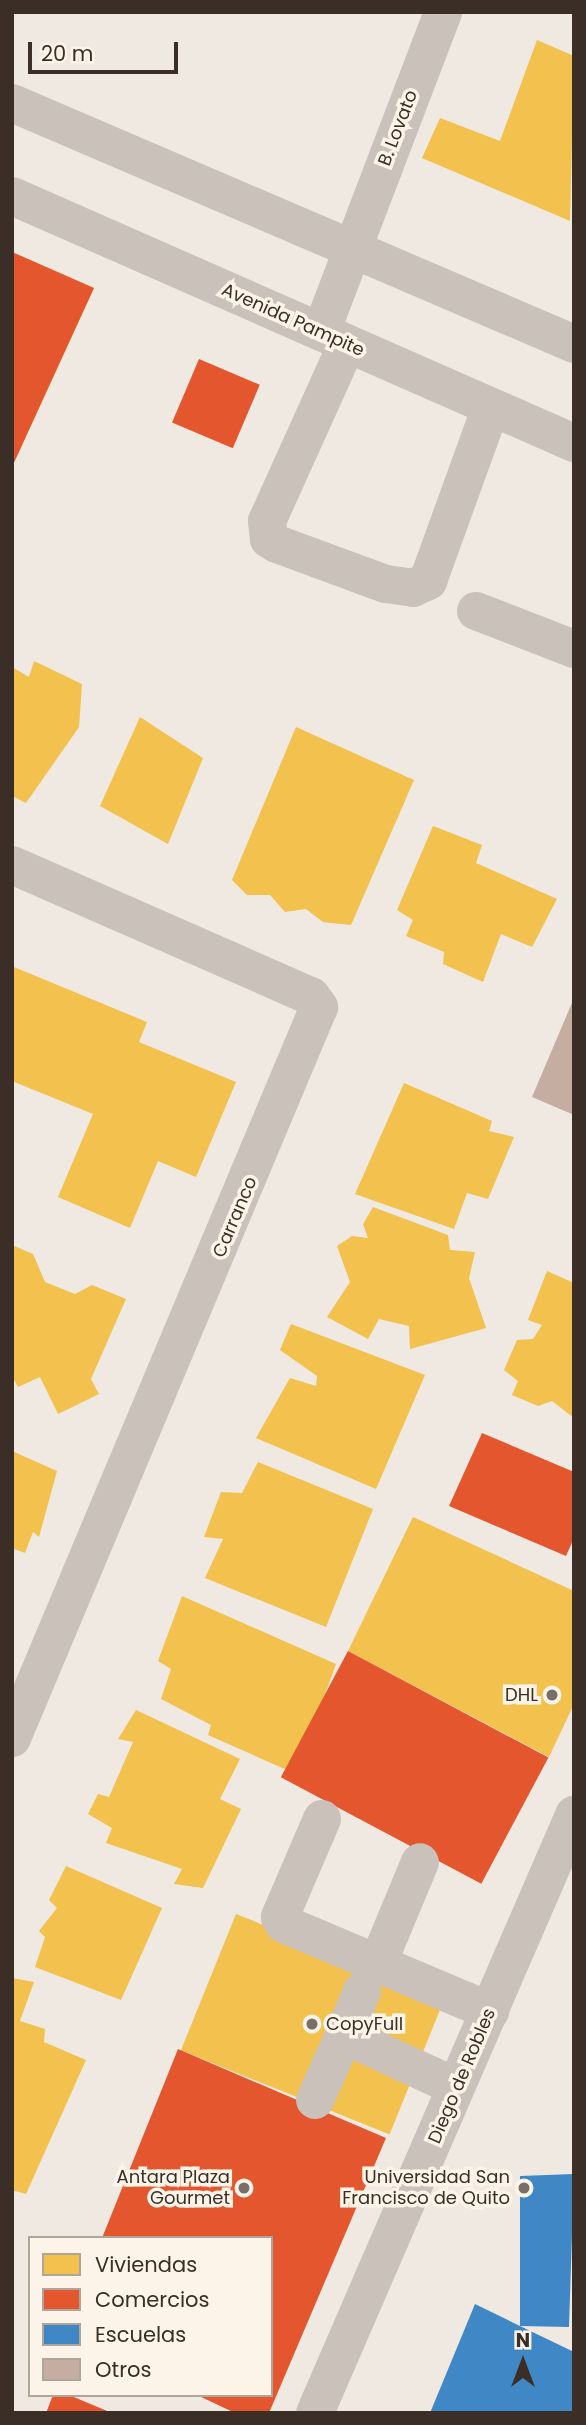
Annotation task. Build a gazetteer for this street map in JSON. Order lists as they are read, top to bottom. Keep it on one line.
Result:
{"streets":{"street":["B. Lovato","Avenida Pampite","Carranco","Diego de Robles"]},"crossings":[["B. Lovato","Avenida Pampite"]],"places":["DHL","CopyFull","Antara Plaza Gourmet","Universidad San Francisco de Quito"],"legend":["Viviendas","Comercios","Escuelas","Otros"],"scale_bar":"20 m","north":"top"}
